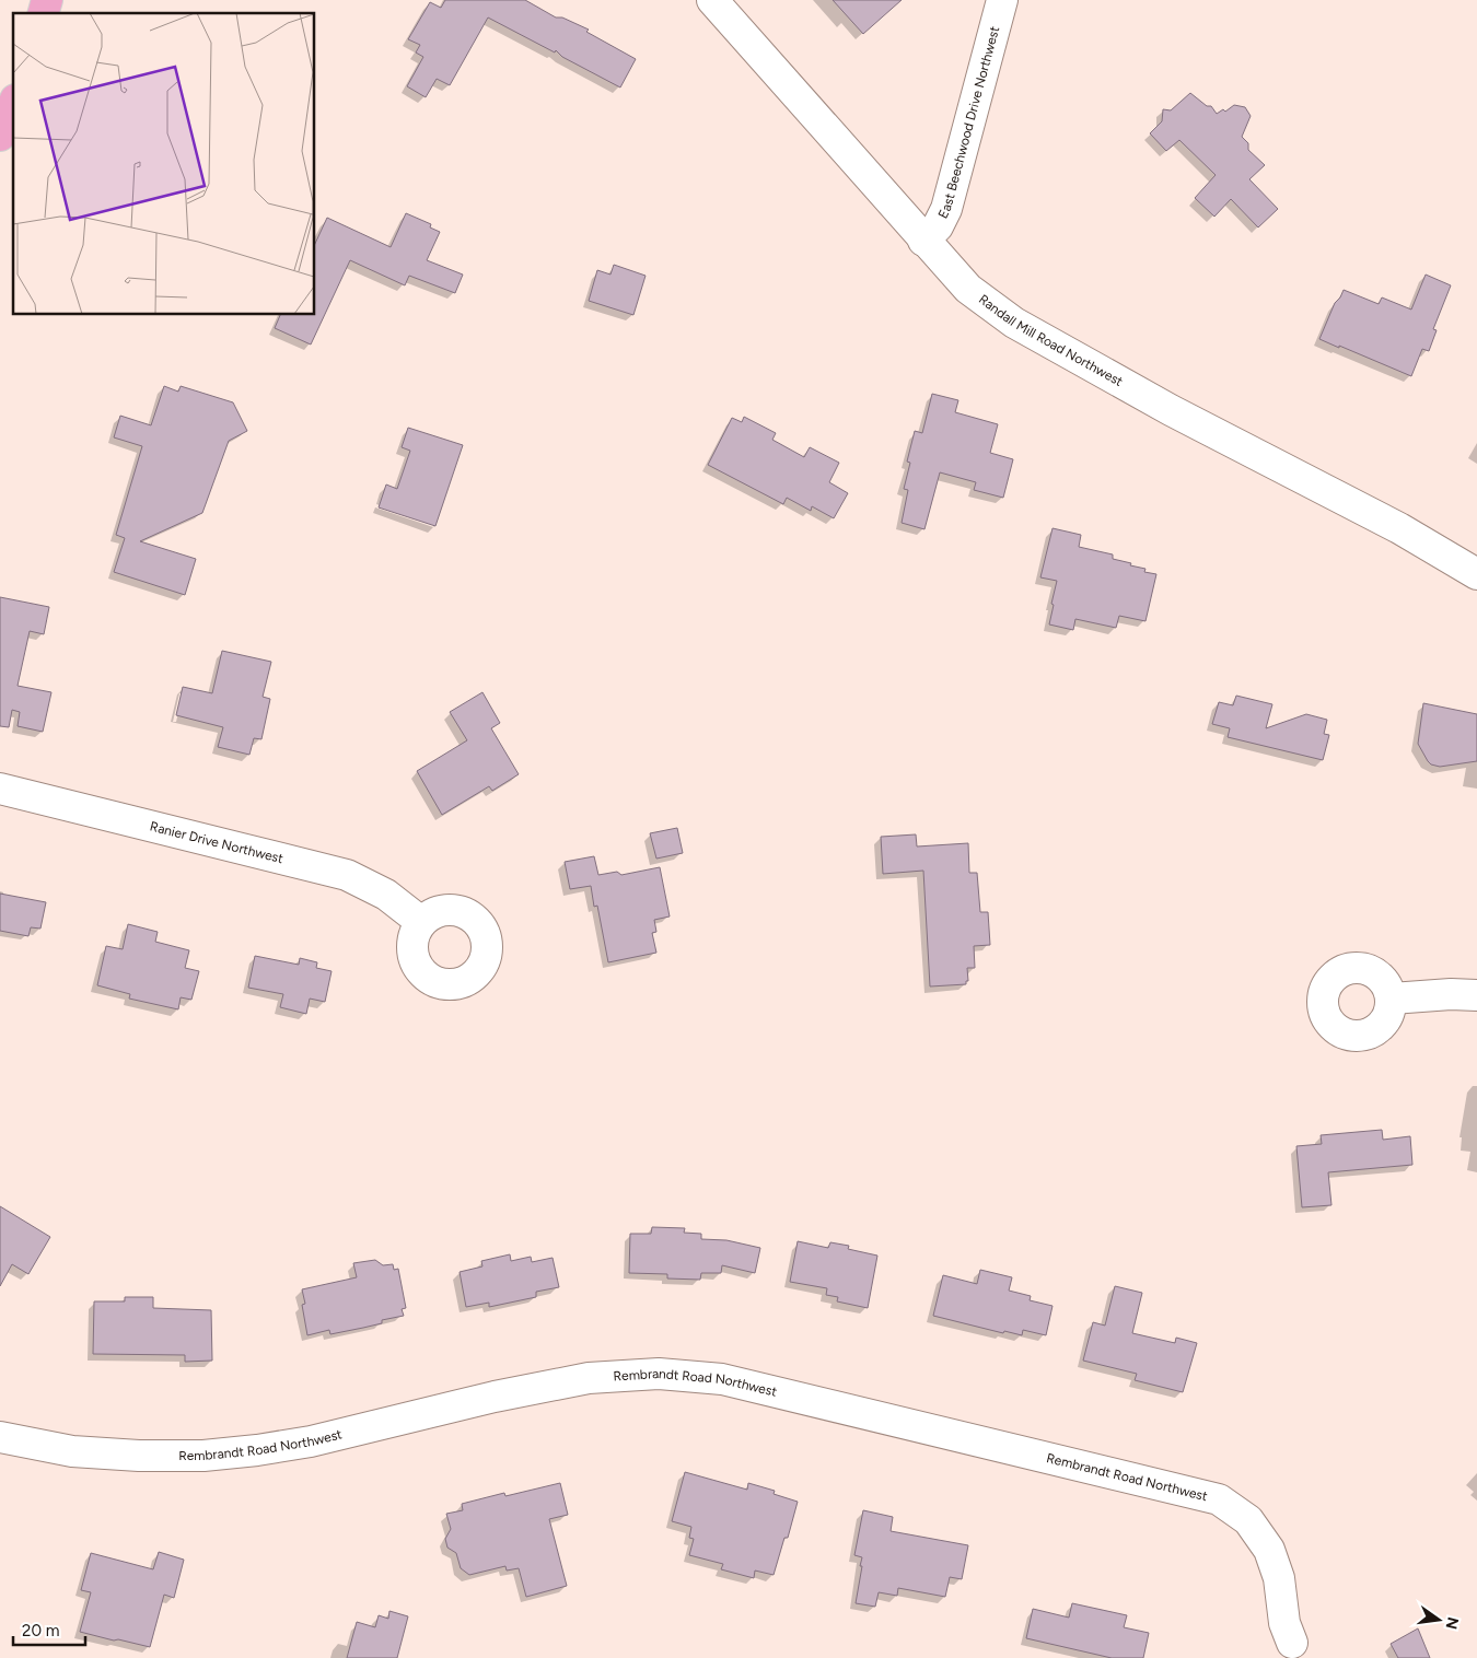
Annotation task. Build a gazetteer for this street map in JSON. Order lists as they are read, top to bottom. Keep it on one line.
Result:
{"streets":{"street":["East Beechwood Drive Northwest","Randall Mill Road Northwest","Ranier Drive Northwest","Rembrandt Road Northwest"]},"crossings":[["East Beechwood Drive Northwest","Randall Mill Road Northwest"]],"scale_bar":"20 m","north":"right"}
